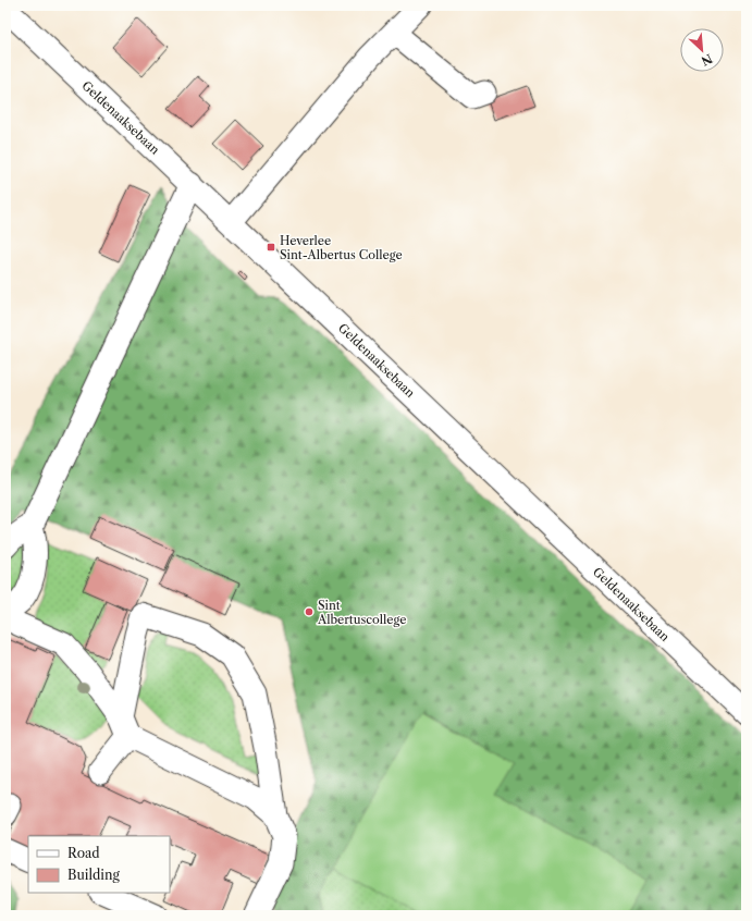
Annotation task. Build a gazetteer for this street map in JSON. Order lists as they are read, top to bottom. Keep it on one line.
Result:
{"streets":{"street":["Geldenaaksebaan"]},"places":{"transit":["Heverlee Sint-Albertus College"],"other":["Sint Albertuscollege"]},"legend":["Road","Building"],"north":"bottom right"}
